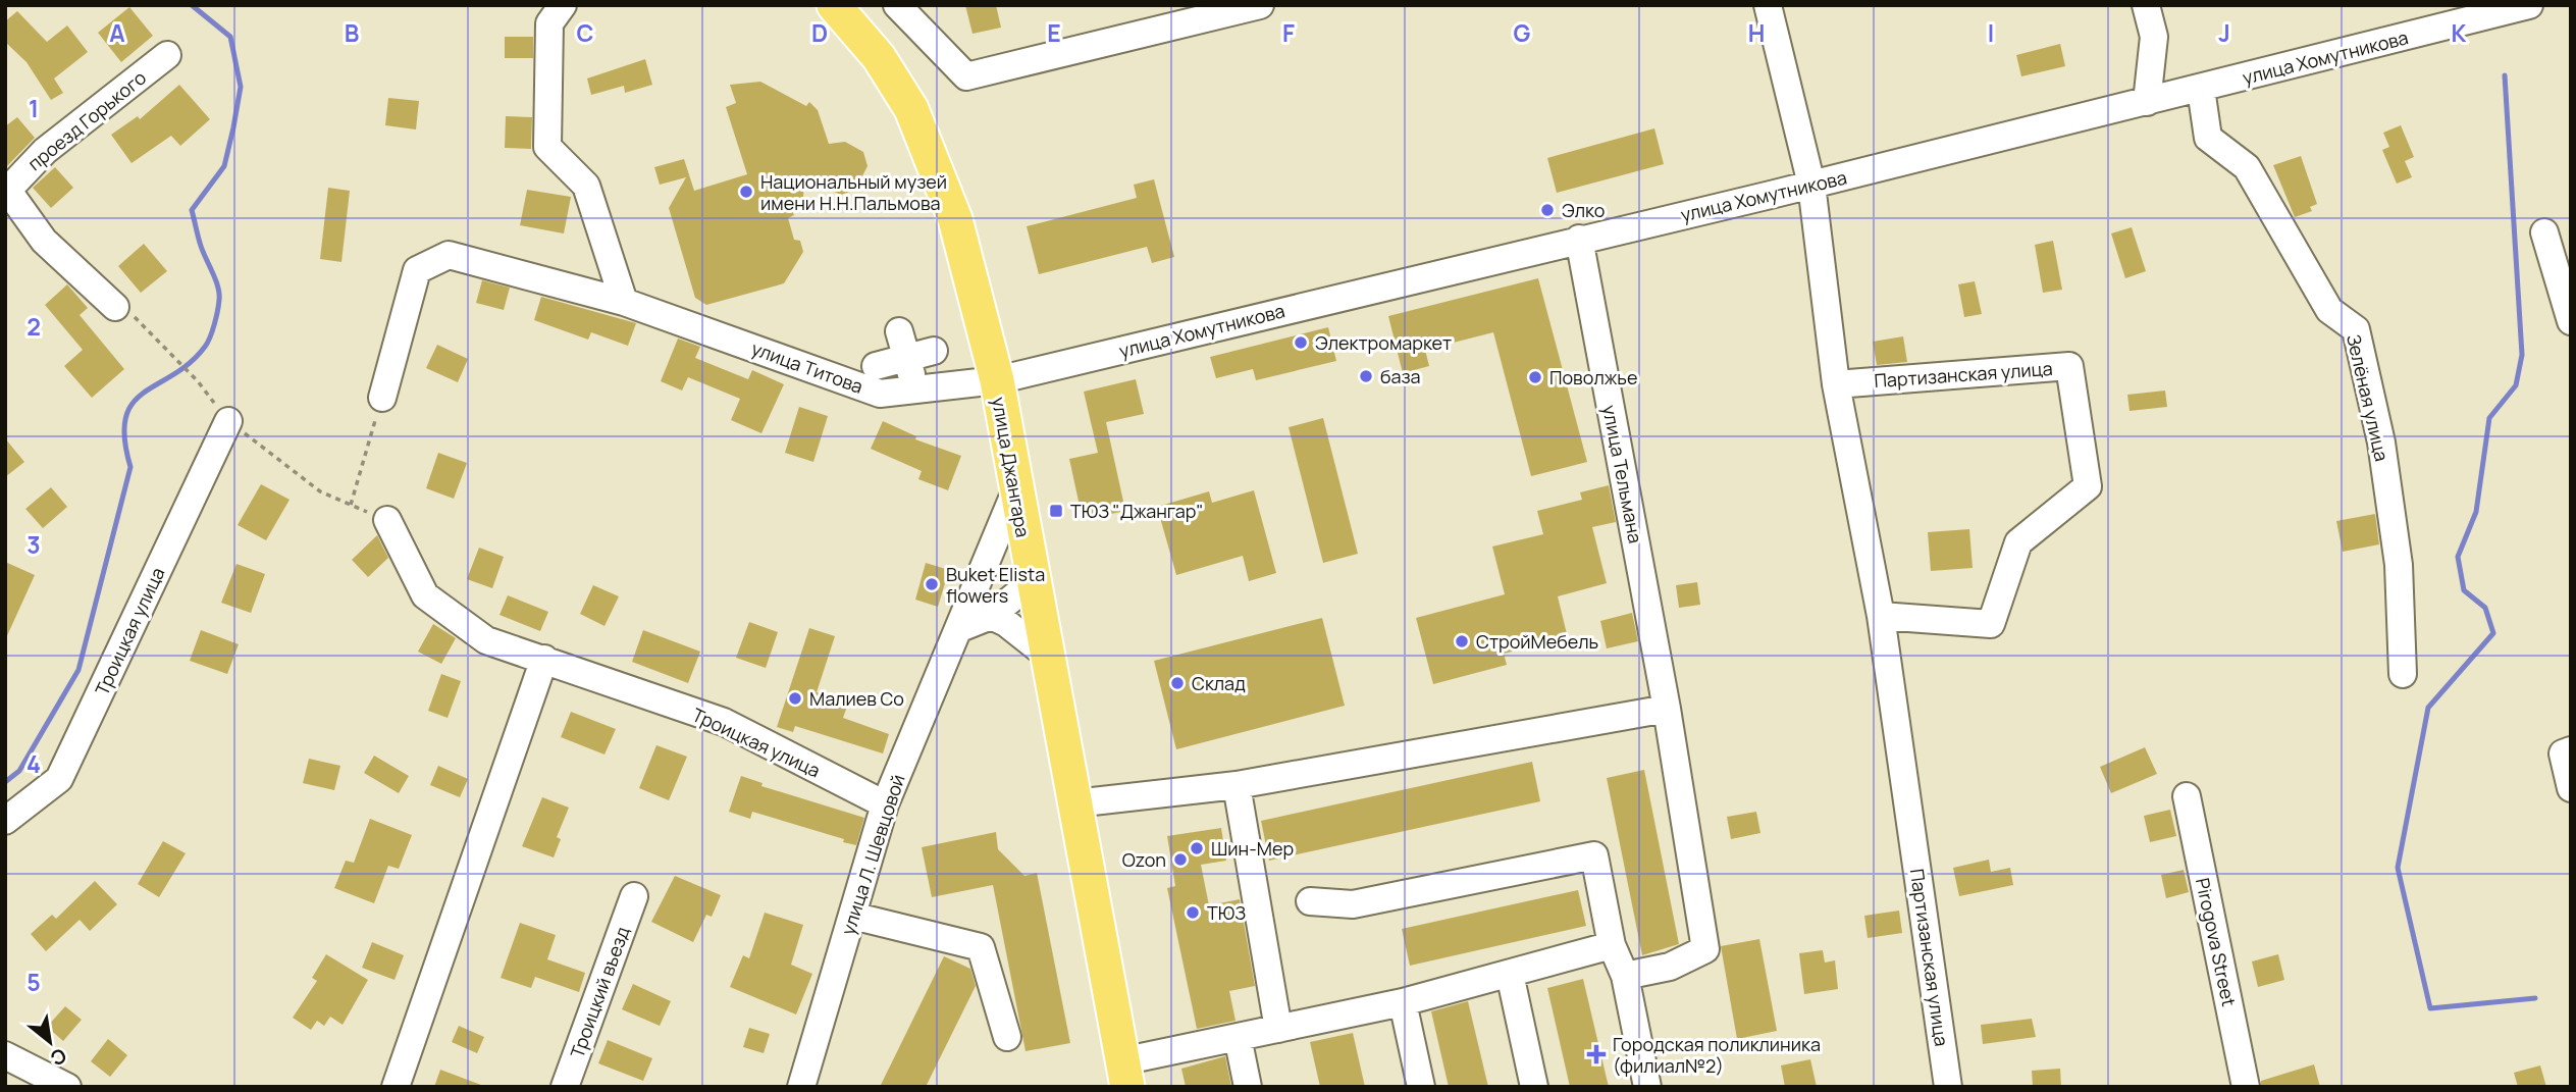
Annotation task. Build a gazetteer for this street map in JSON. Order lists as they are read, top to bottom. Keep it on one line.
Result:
{"streets":{"main road":["улица Джангара"],"street":["улица Хомутникова","проезд Горького","улица Титова","Партизанская улица","Зелёная улица","улица Тельмана","Троицкая улица","улица Л. Шевцовой","Pirogova Street","Троицкий въезд"]},"crossings":[["улица Хомутникова","улица Титова"],["улица Хомутникова","Партизанская улица"],["улица Хомутникова","Зелёная улица"],["улица Хомутникова","улица Джангара"],["улица Хомутникова","улица Тельмана"],["улица Титова","улица Джангара"],["улица Джангара","улица Л. Шевцовой"],["Троицкая улица","улица Л. Шевцовой"]],"places":{"other":["Национальный музей имени Н.Н.Пальмова","Элко","Электромаркет","база","Поволжье","Buket Elista flowers","СтройМебель","Склад","Малиев Со","Шин-Мер","Ozon","ТЮЗ"],"transit":["ТЮЗ \"Джангар\""],"health":["Городская поликлиника (филиал№2)"]},"north":"bottom right","grid":{"columns":["A","B","C","D","E","F","G","H","I","J","K"],"rows":["1","2","3","4","5"]}}
